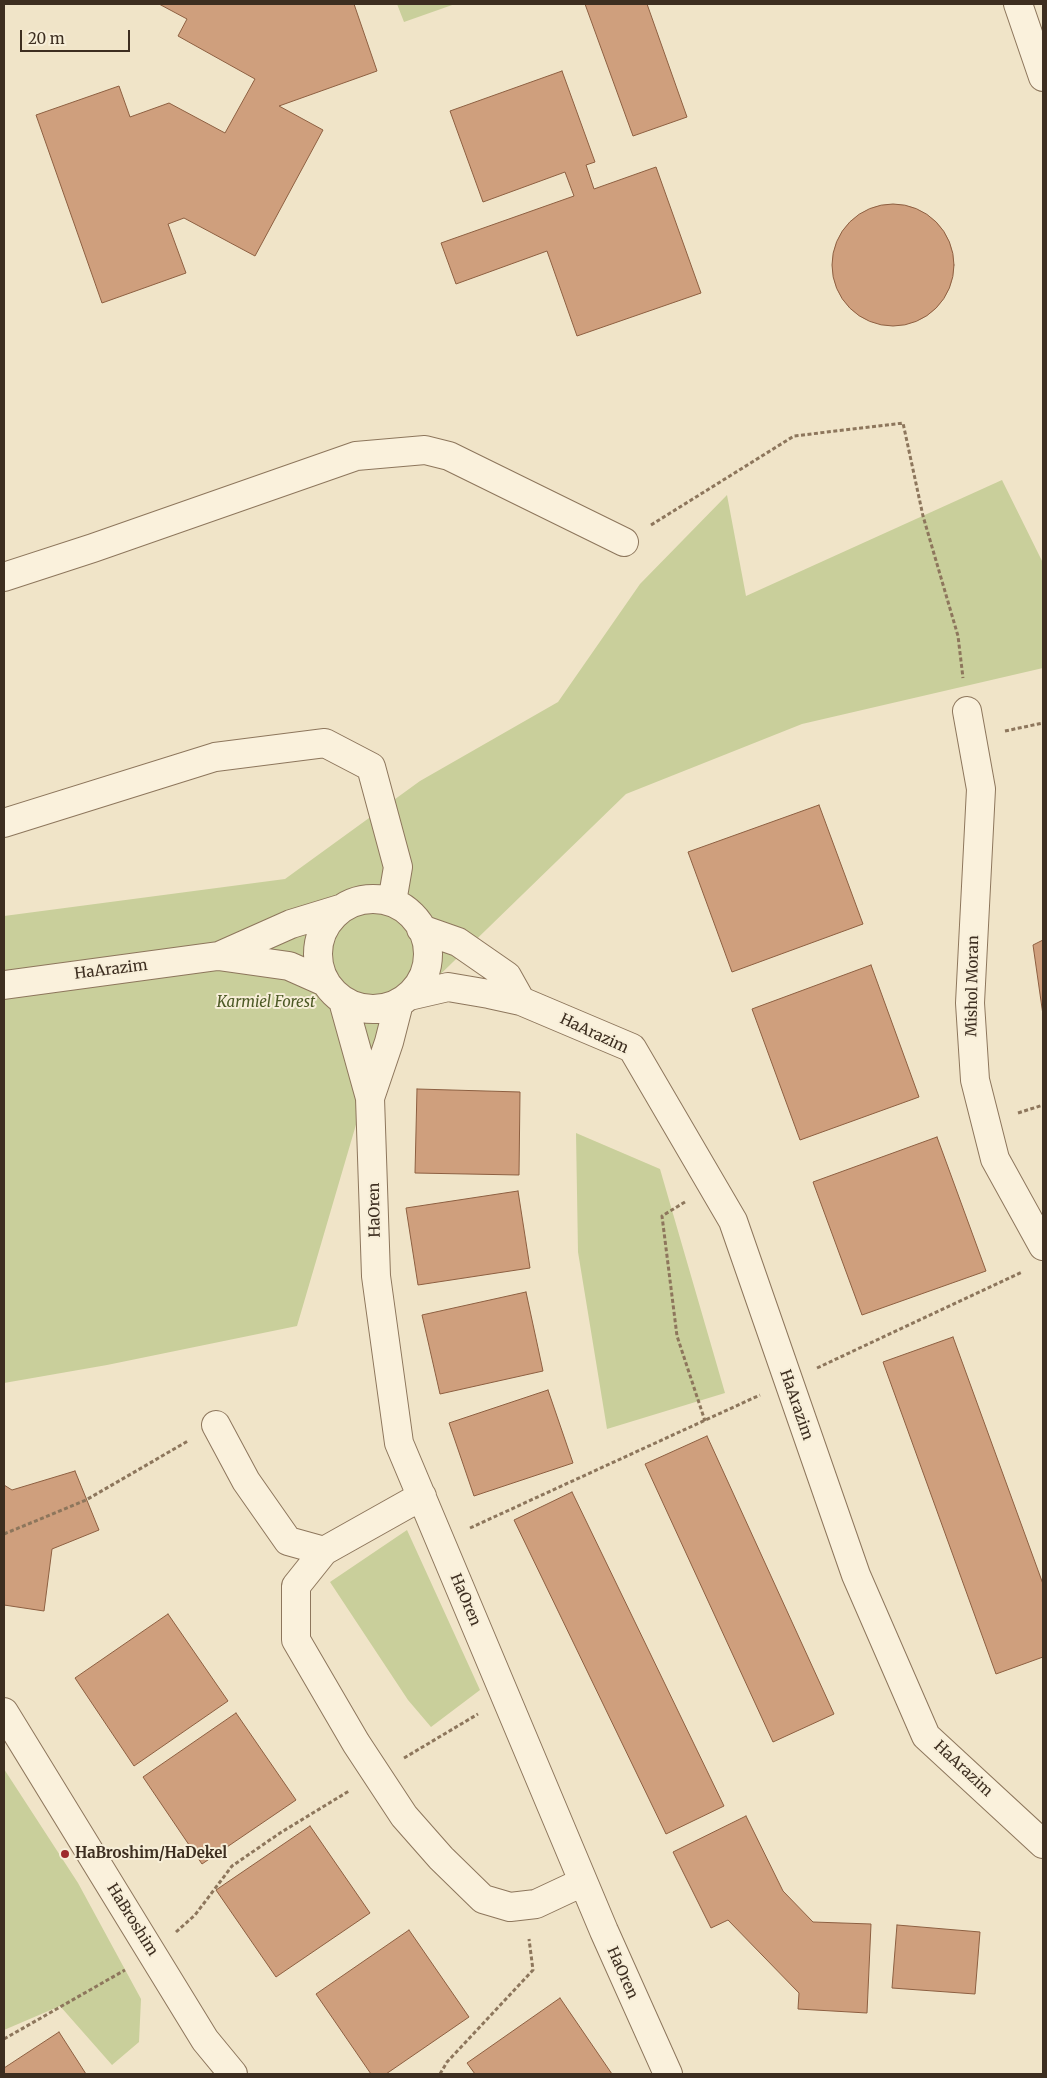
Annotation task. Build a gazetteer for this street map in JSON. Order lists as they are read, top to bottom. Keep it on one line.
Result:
{"streets":{"street":["HaArazim","Mishol Moran","HaOren","HaBroshim"]},"crossings":[["HaArazim","HaOren"]],"parks":["Karmiel Forest"],"places":["HaBroshim/HaDekel"],"scale_bar":"20 m"}
